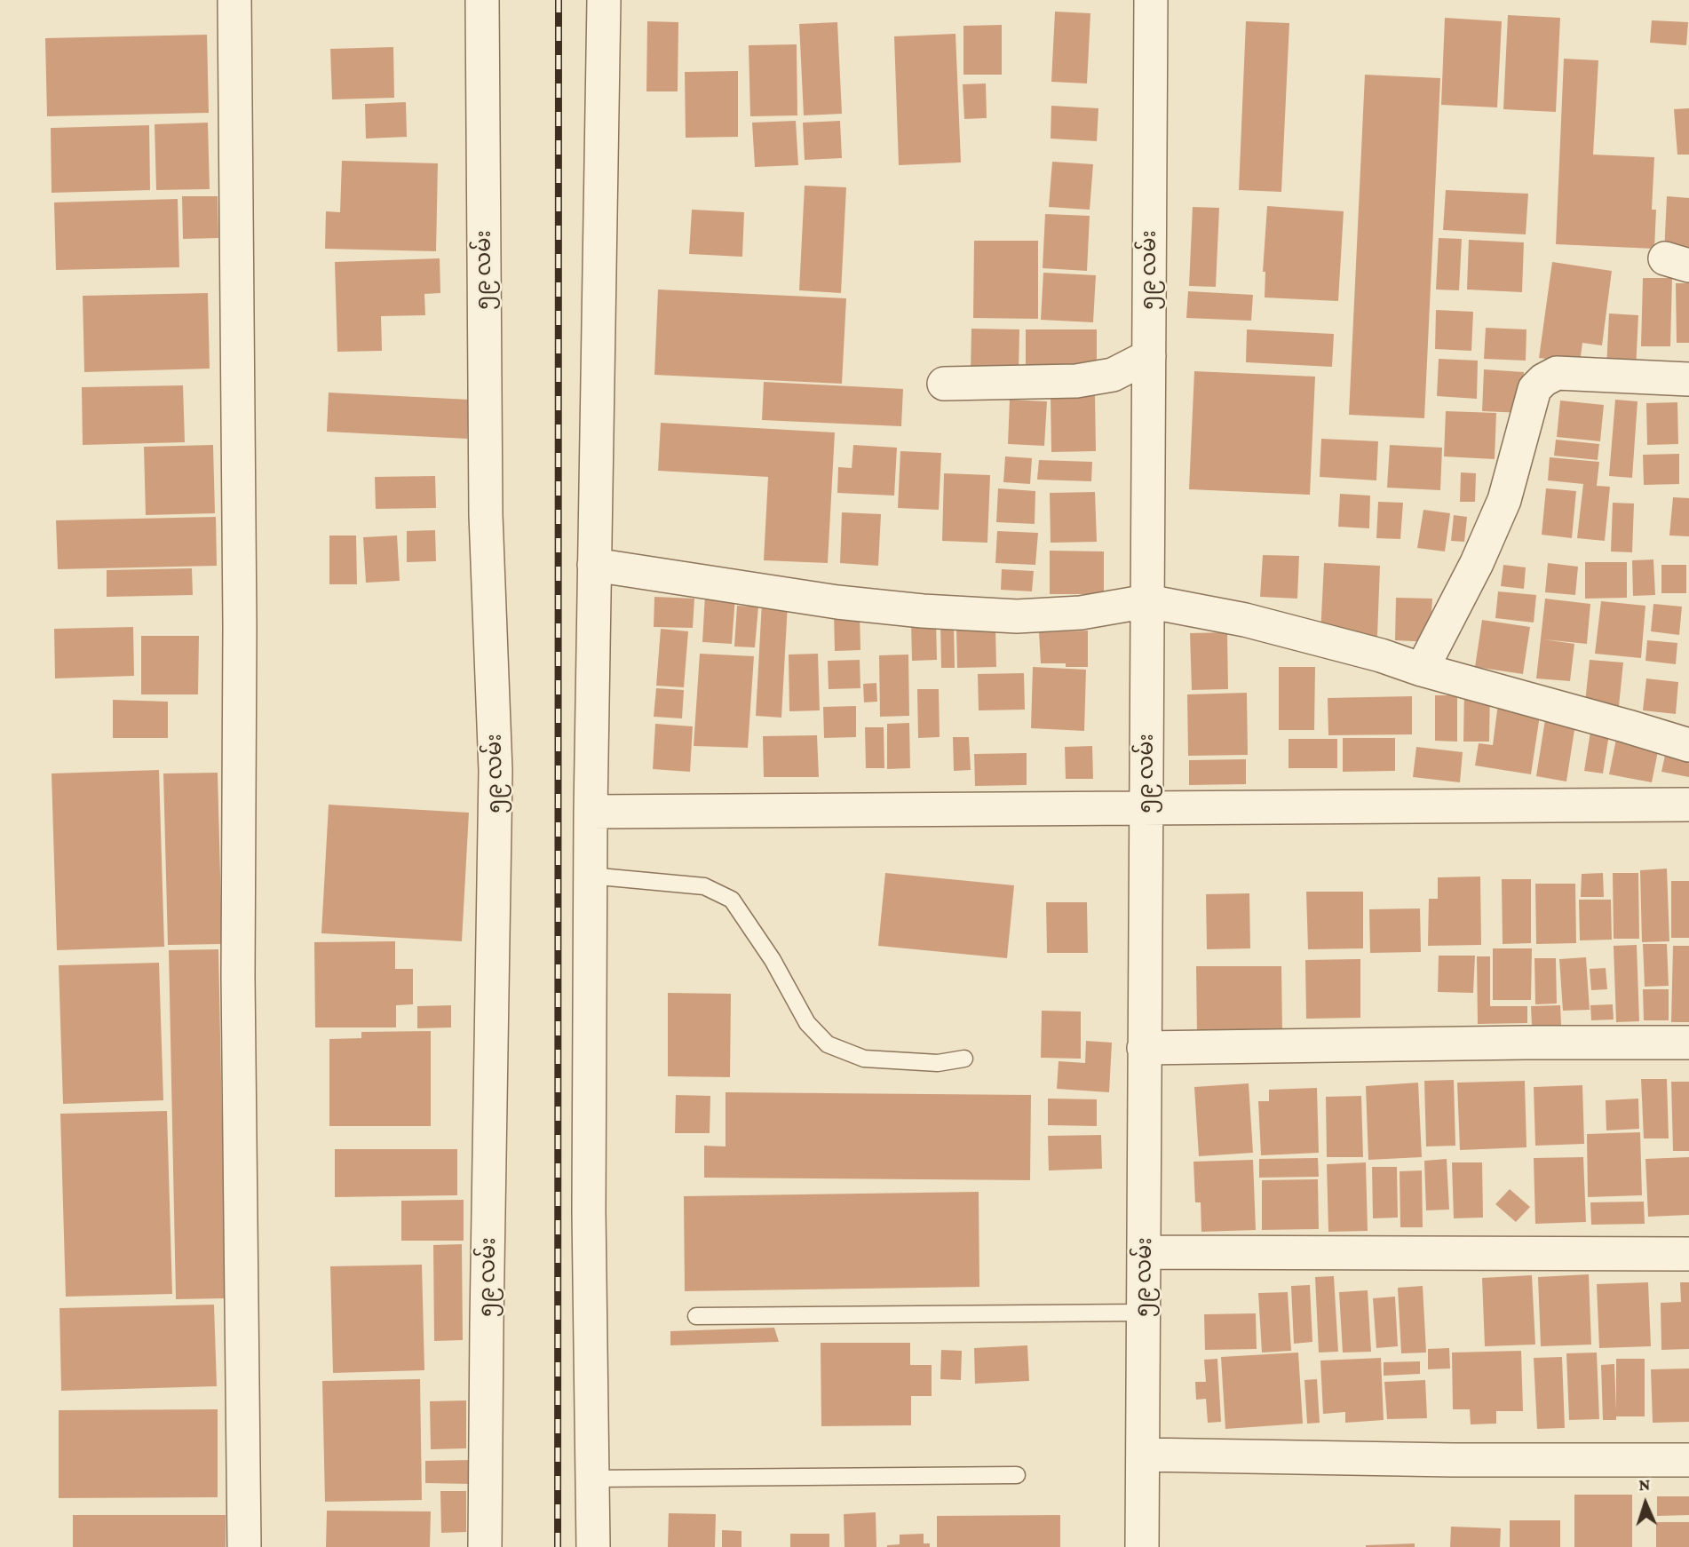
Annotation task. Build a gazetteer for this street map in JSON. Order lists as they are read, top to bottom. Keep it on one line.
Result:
{"streets":{"street":["၅၉ လမ်း"]},"north":"top"}
